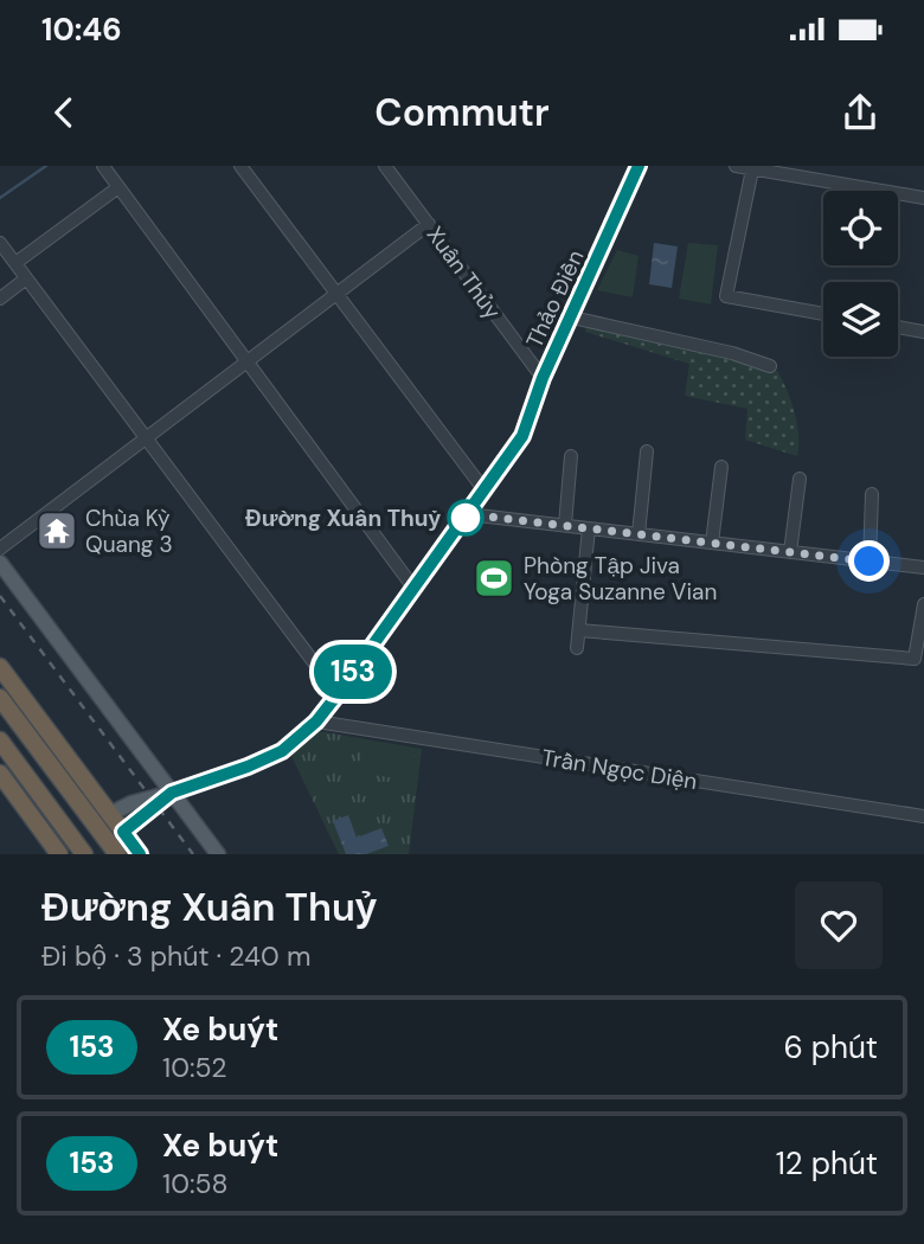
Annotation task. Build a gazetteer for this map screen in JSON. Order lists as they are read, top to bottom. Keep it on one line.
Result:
{"streets":{"main road":["Thảo Điền"],"street":["Xuân Thủy","Trần Ngọc Diện"]},"crossings":[["Xuân Thủy","Thảo Điền"],["Thảo Điền","Trần Ngọc Diện"]],"places":{"other":["Đường Xuân Thuỷ"],"temple":["Chùa Kỳ Quang 3"],"sports":["Phòng Tập Jiva Yoga Suzanne Vian"]},"lines":["bus line 153"],"page":{"status":"10:46","header":"Commutr","on_map":"153","heading":["Đường Xuân Thuỷ","Đi bộ · 3 phút · 240 m"],"list":[{"mark":"153","name":"Xe buýt","note":"10:52","value":"6 phút"},{"mark":"153","name":"Xe buýt","note":"10:58","value":"12 phút"}]}}
